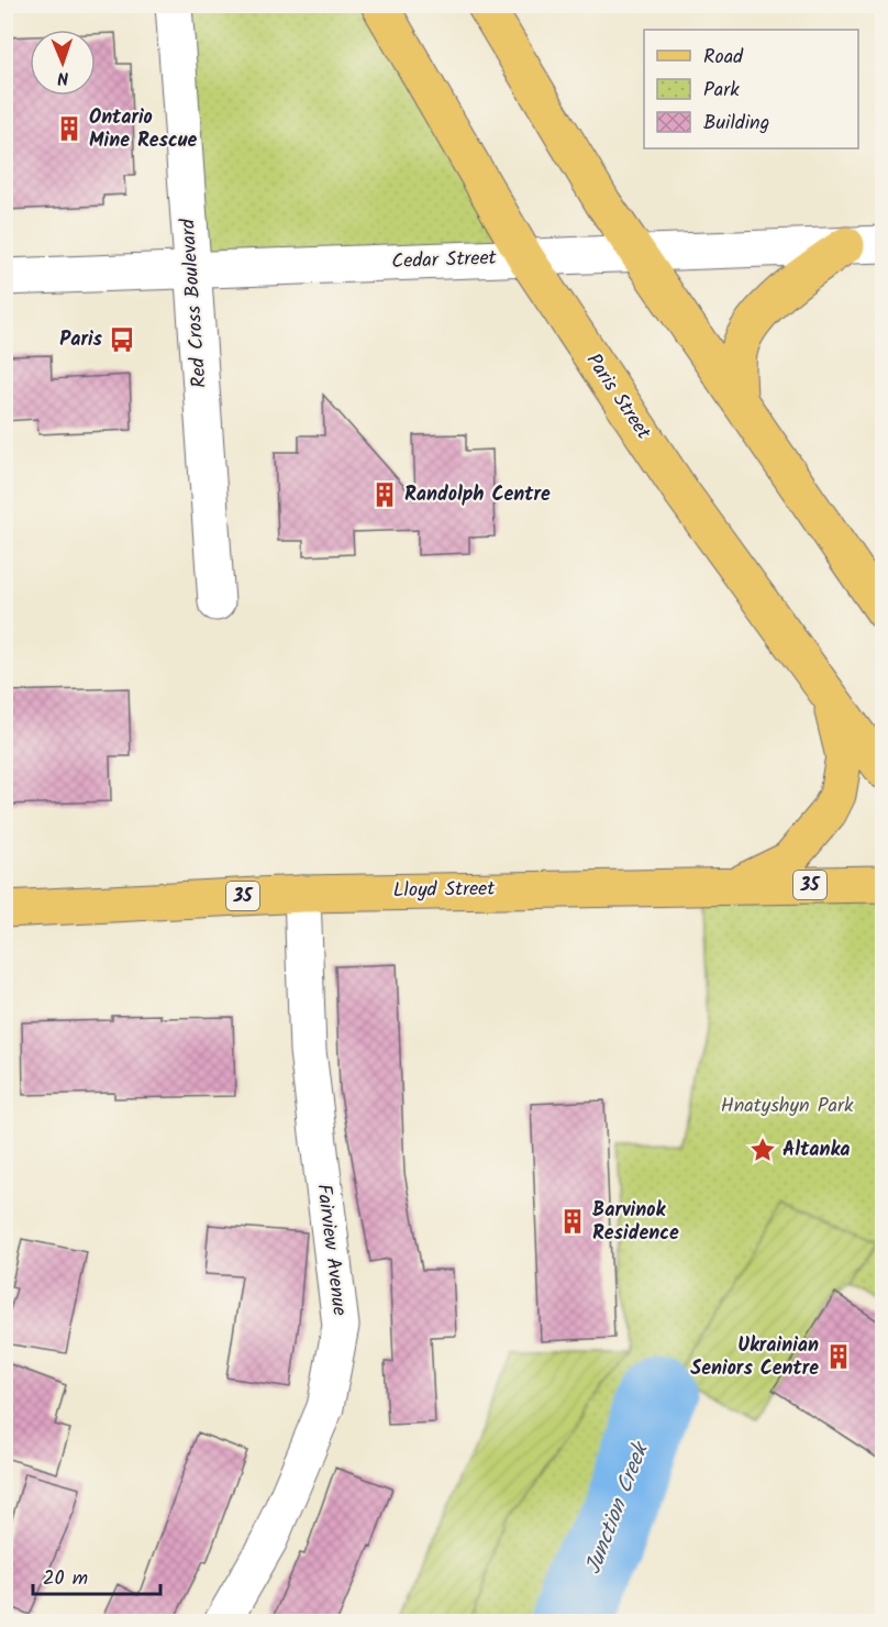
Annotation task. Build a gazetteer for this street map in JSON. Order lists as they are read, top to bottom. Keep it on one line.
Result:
{"streets":{"main road":["Paris Street","35","Lloyd Street"],"street":["Cedar Street","Red Cross Boulevard","Fairview Avenue"]},"crossings":[["Cedar Street","Red Cross Boulevard"],["Cedar Street","Paris Street"],["Lloyd Street","Fairview Avenue"]],"water":["Junction Creek"],"parks":["Hnatyshyn Park"],"places":{"building":["Ontario Mine Rescue","Randolph Centre","Barvinok Residence","Ukrainian Seniors Centre"],"bus stop":["Paris"],"place":["Altanka"]},"legend":["Road","Park","Building"],"scale_bar":"20 m","north":"bottom"}
